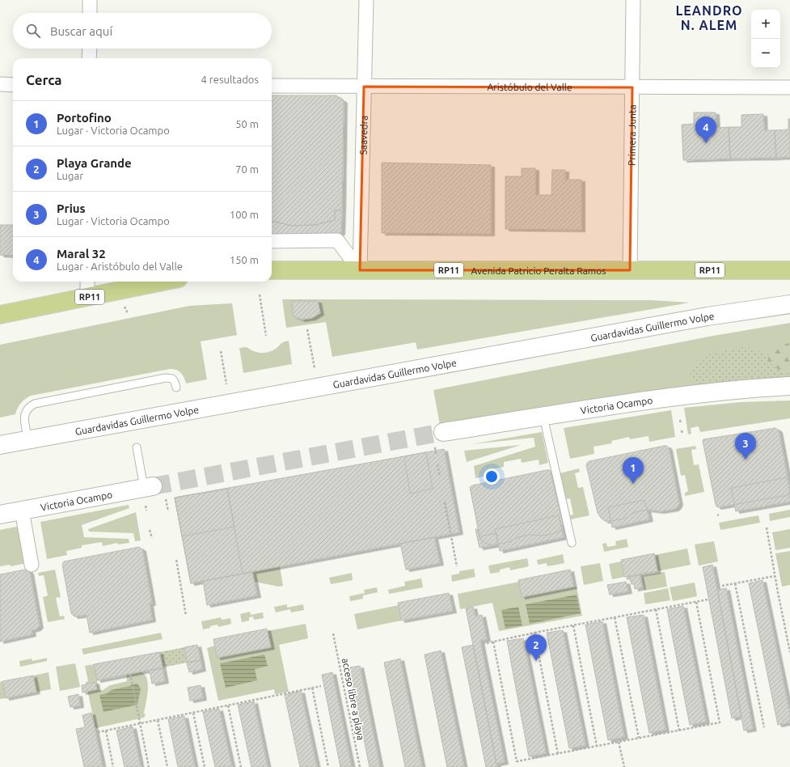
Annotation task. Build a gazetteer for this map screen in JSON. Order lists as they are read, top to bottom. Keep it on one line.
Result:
{"streets":{"main road":["RP11","Avenida Patricio Peralta Ramos","Guardavidas Guillermo Volpe","Victoria Ocampo"],"street":["Aristóbulo del Valle","Saavedra","Primera Junta"],"path":["acceso libre a playa"]},"crossings":[["Aristóbulo del Valle","Saavedra"],["Aristóbulo del Valle","Primera Junta"],["Saavedra","Avenida Patricio Peralta Ramos"],["Primera Junta","Avenida Patricio Peralta Ramos"]],"districts":["LEANDRO N. ALEM"],"page":{"map_buttons":["+","−"],"search":"Buscar aquí","heading":["Cerca","4 resultados"],"list":[{"mark":"1","name":"Portofino","note":"Lugar · Victoria Ocampo","value":"50 m"},{"mark":"2","name":"Playa Grande","note":"Lugar","value":"70 m"},{"mark":"3","name":"Prius","note":"Lugar · Victoria Ocampo","value":"100 m"},{"mark":"4","name":"Maral 32","note":"Lugar · Aristóbulo del Valle","value":"150 m"}],"pins":["4","3","1","2"]}}
